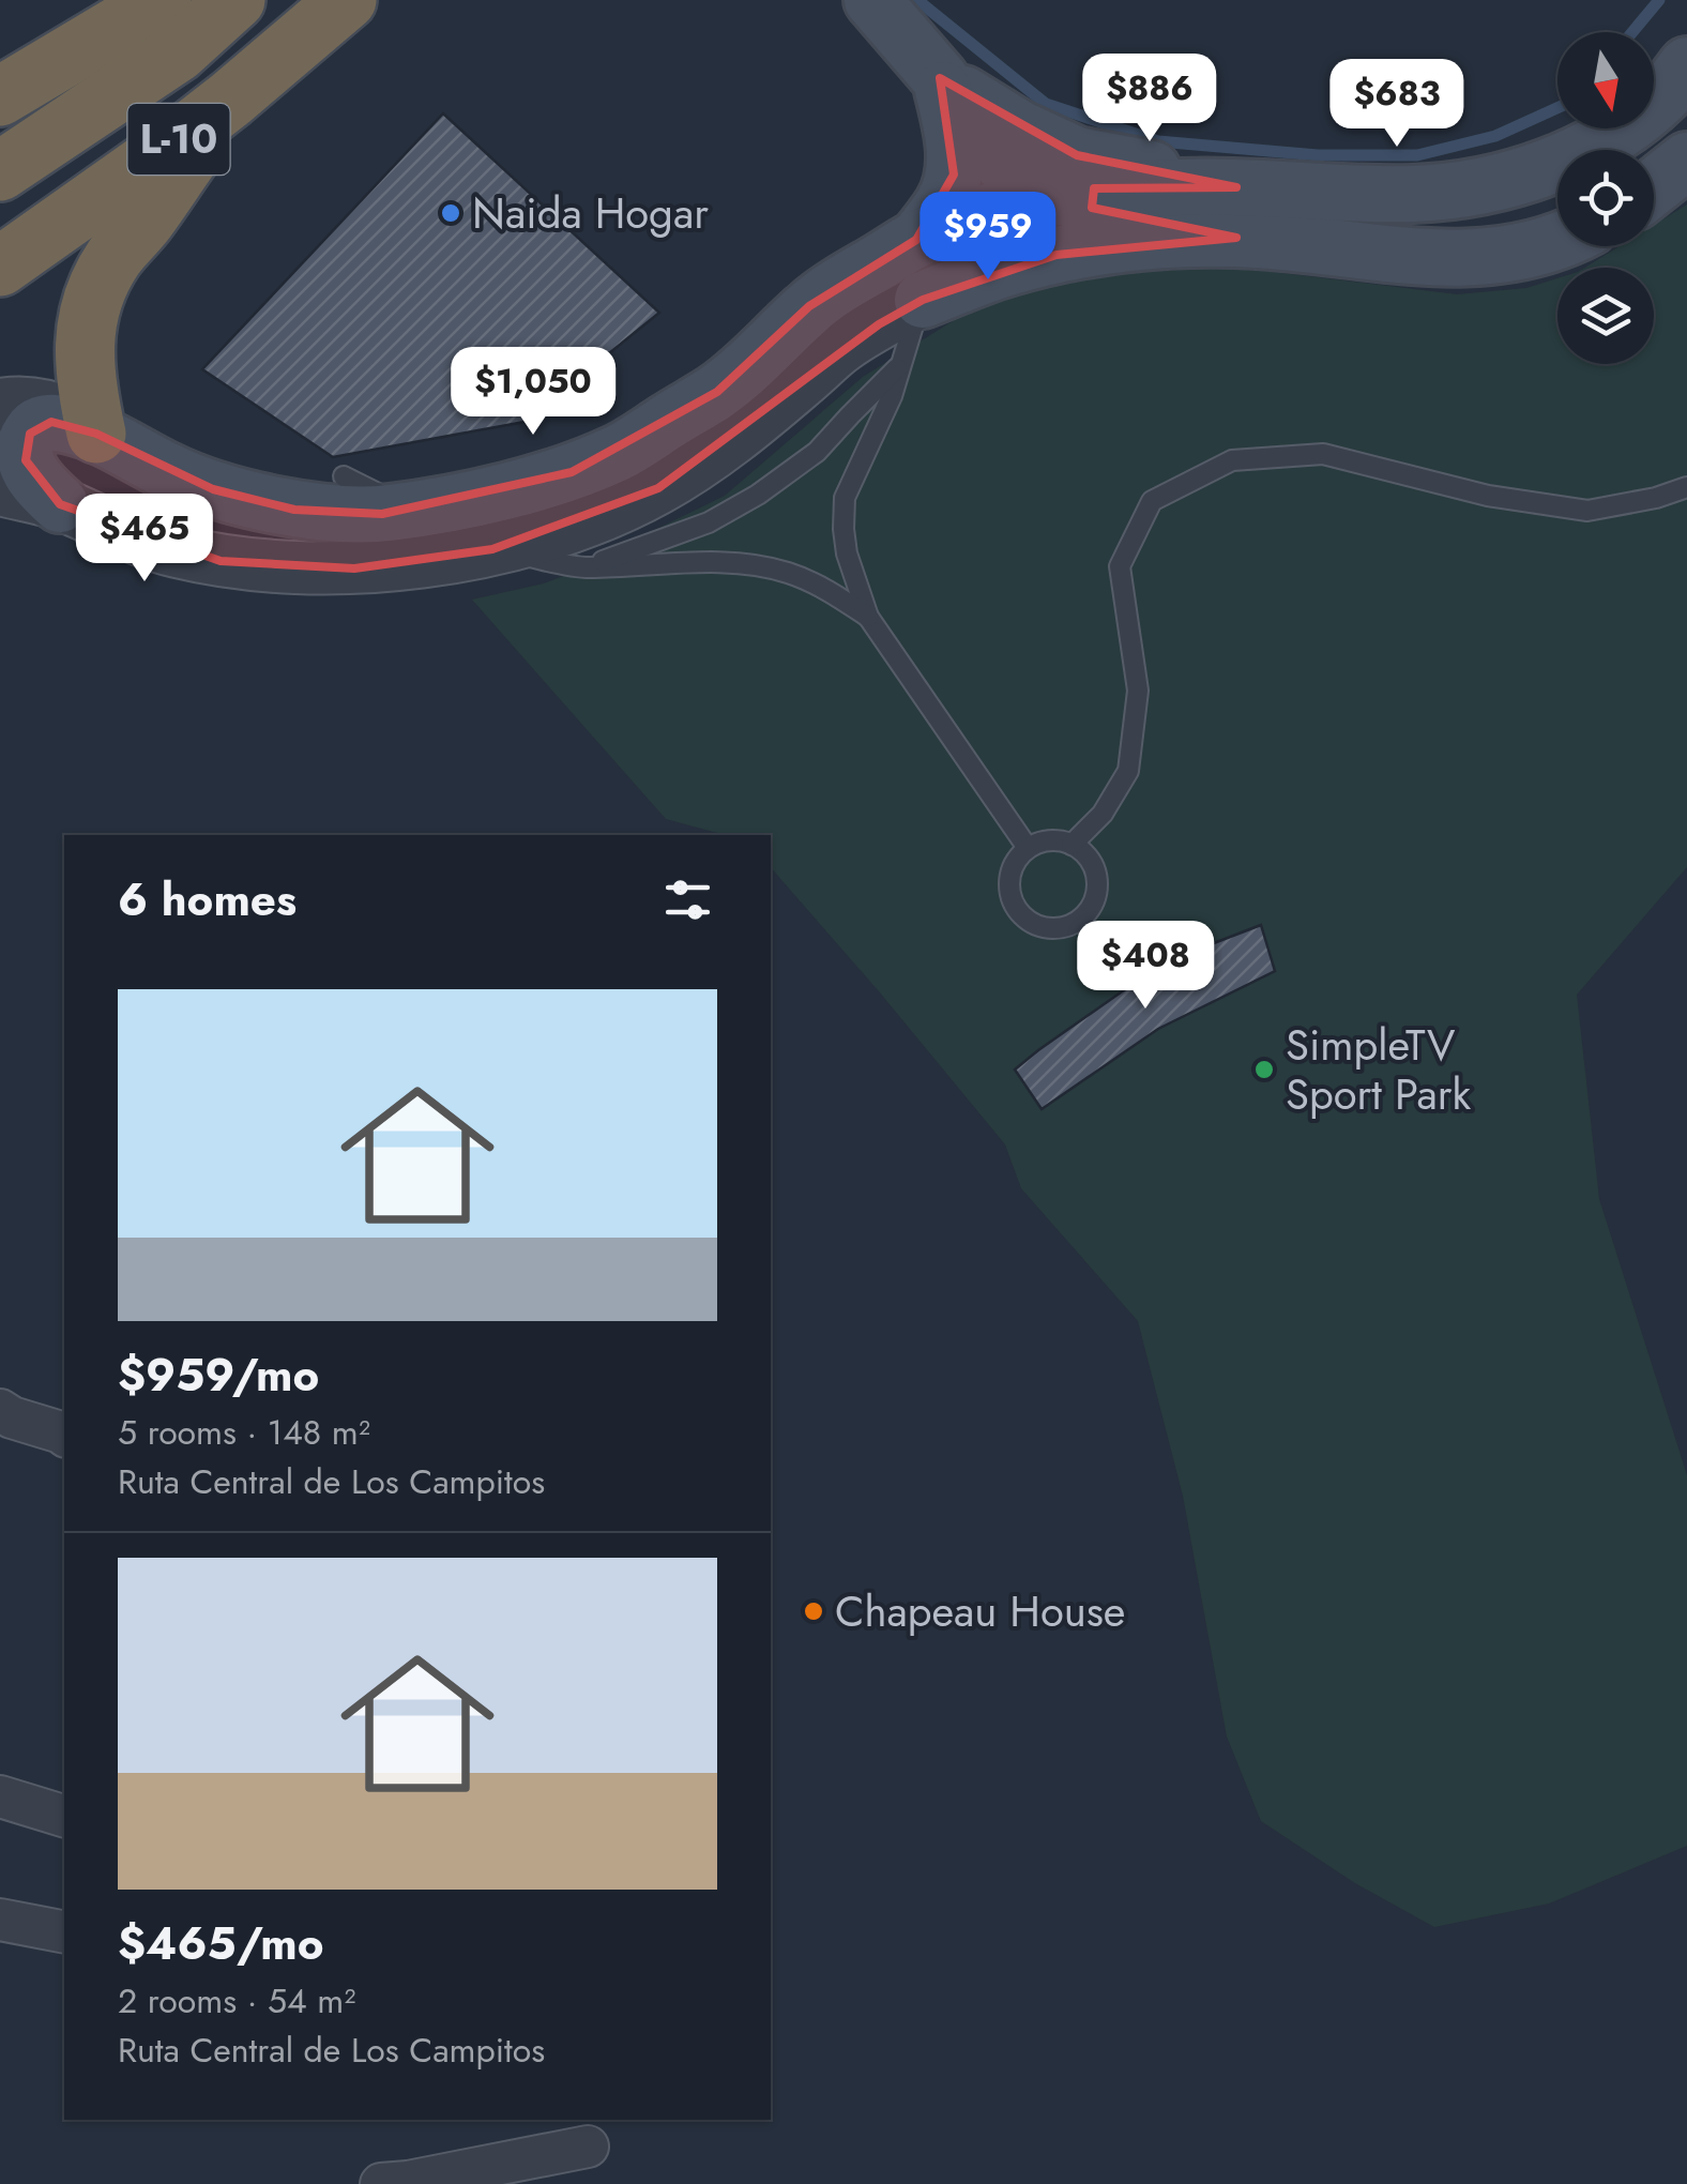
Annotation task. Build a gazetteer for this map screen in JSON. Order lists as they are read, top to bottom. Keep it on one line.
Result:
{"streets":{"highway":["L-10"]},"places":["Naida Hogar","SimpleTV Sport Park","Chapeau House"],"north":"bottom","page":{"price":["$886","$683","$959","$1,050","$465","$408"],"heading":"6 homes","list":[{"name":"$959/mo","note":"5 rooms · 148 m² · Ruta Central de Los Campitos"},{"name":"$465/mo","note":"2 rooms · 54 m² · Ruta Central de Los Campitos"}]}}
